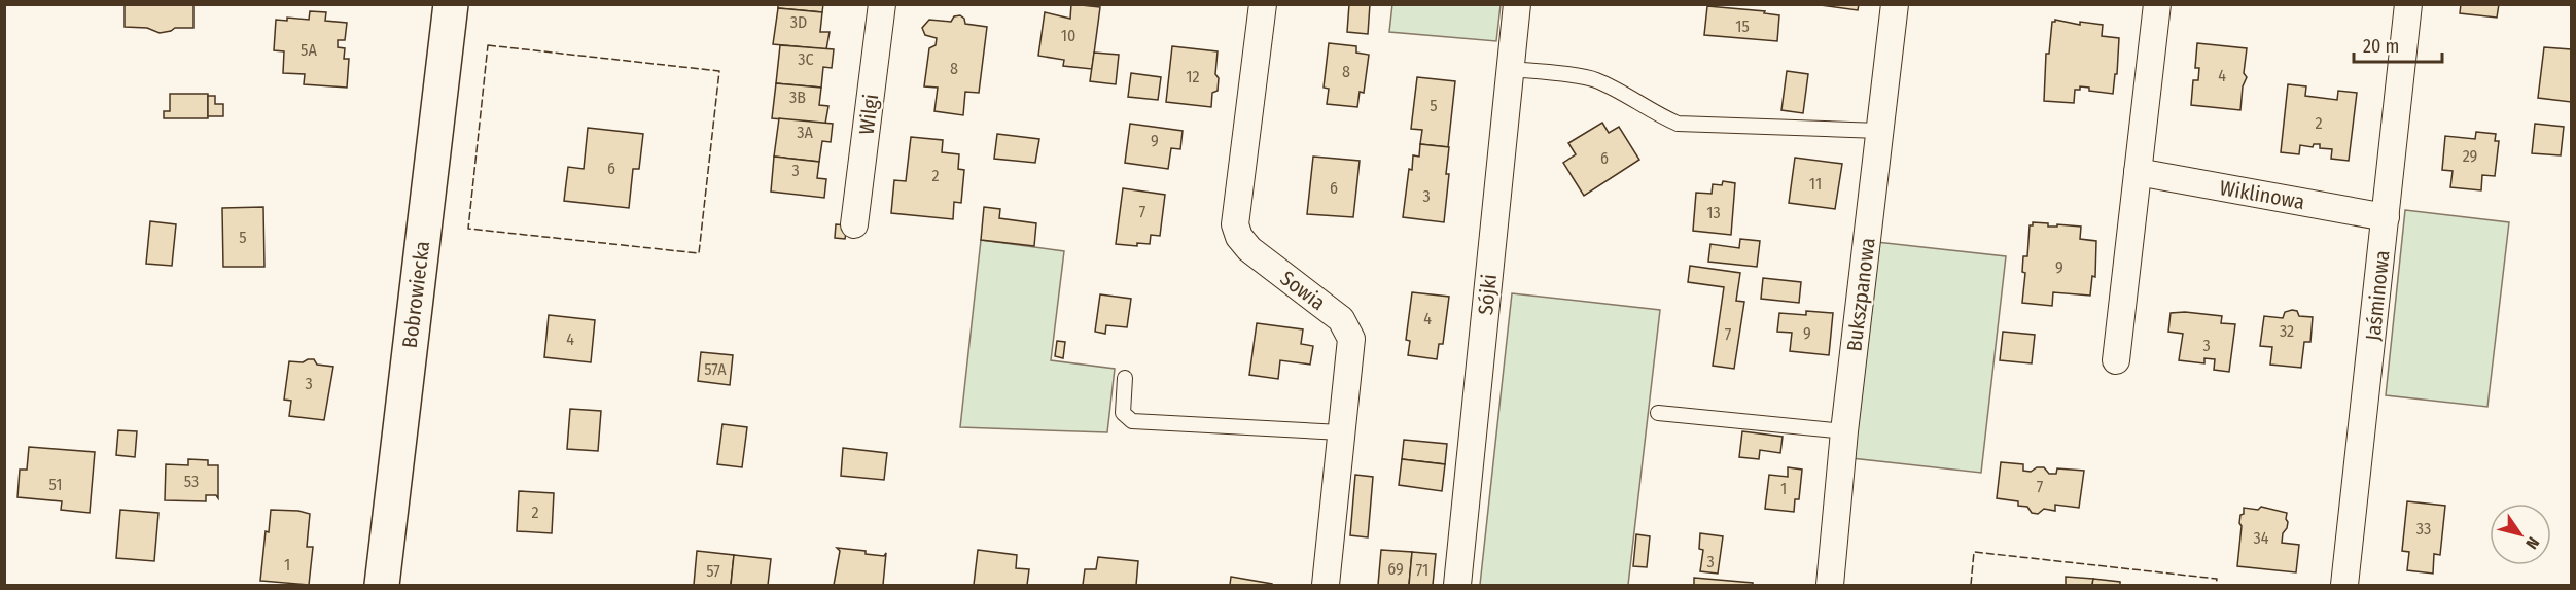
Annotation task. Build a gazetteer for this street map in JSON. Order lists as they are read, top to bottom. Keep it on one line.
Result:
{"streets":{"street":["Wilgi","Wiklinowa","Sowia","Bobrowiecka","Sójki","Bukszpanowa","Jaśminowa"]},"crossings":[["Wiklinowa","Jaśminowa"]],"house_numbers":["3D","15","10","5A","3C","8","8","4","12","3B","5","2","3A","9","29","6","6","3","2","11","6","3","7","13","5","9","4","32","9","7","4","3","57A","3","53","51","7","1","2","33","34","3","1","69","71","57"],"scale_bar":"20 m","north":"bottom right"}
